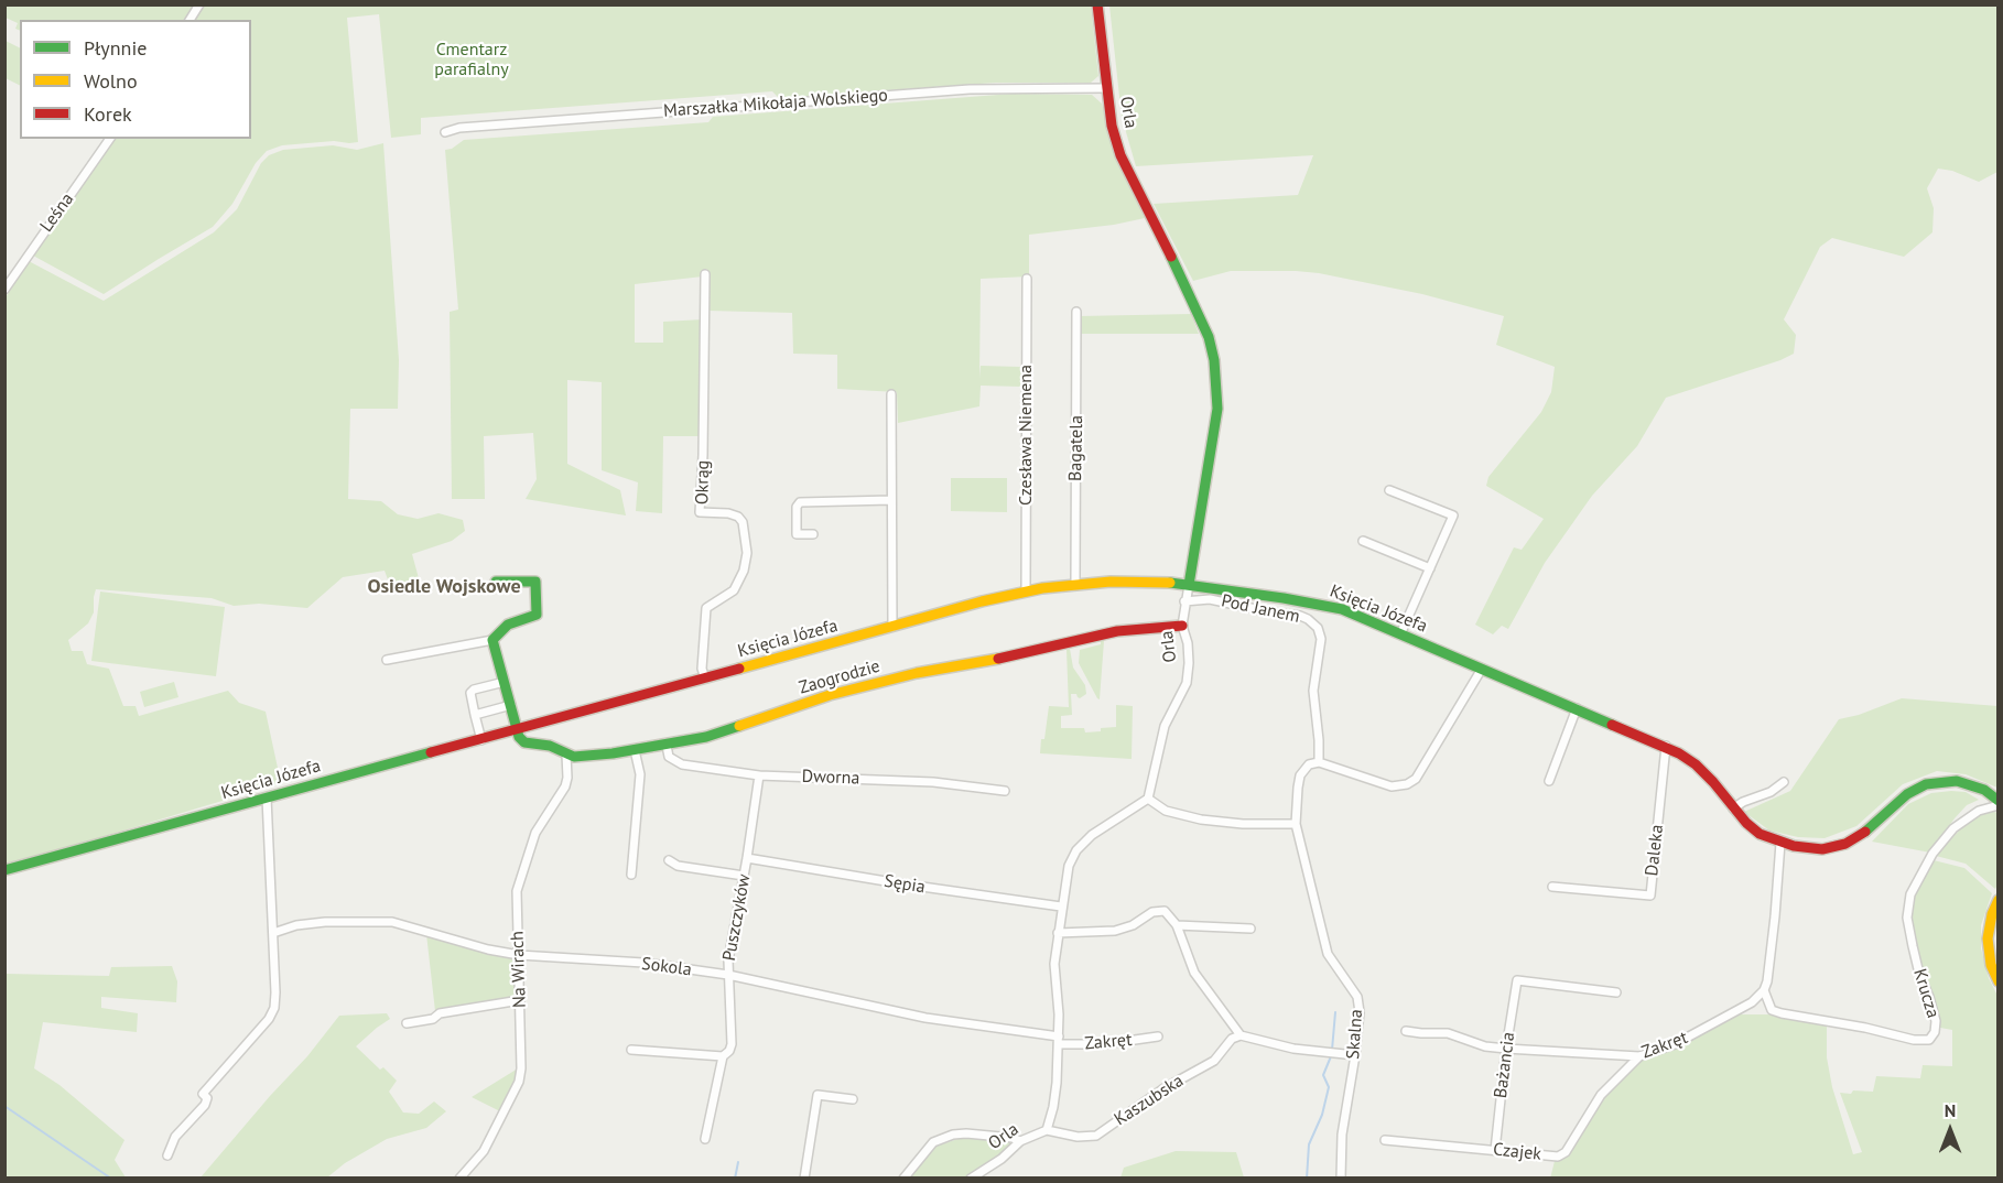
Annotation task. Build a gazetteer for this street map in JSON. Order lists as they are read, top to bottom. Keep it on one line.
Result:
{"streets":{"street":["Marszałka Mikołaja Wolskiego","Orla","Leśna","Czesława Niemena","Bagatela","Okrąg","Pod Janem","Księcia Józefa","Zaogrodzie","Dworna","Daleka","Sępia","Puszczyków","Sokola","Na Wirach","Krucza","Skalna","Zakręt","Bażancia","Kaszubska","Czajek"]},"crossings":[["Marszałka Mikołaja Wolskiego","Orla"],["Orla","Pod Janem"],["Orla","Księcia Józefa"],["Orla","Zaogrodzie"],["Orla","Sępia"],["Orla","Sokola"],["Orla","Zakręt"],["Orla","Kaszubska"],["Czesława Niemena","Księcia Józefa"],["Bagatela","Księcia Józefa"],["Okrąg","Księcia Józefa"],["Księcia Józefa","Zaogrodzie"],["Księcia Józefa","Daleka"],["Księcia Józefa","Krucza"],["Zaogrodzie","Dworna"],["Zaogrodzie","Na Wirach"],["Dworna","Puszczyków"],["Sępia","Puszczyków"],["Puszczyków","Sokola"],["Sokola","Na Wirach"],["Sokola","Zakręt"],["Krucza","Zakręt"],["Zakręt","Bażancia"],["Zakręt","Czajek"],["Bażancia","Czajek"]],"districts":["Osiedle Wojskowe"],"parks":["Cmentarz parafialny"],"legend":["Płynnie","Wolno","Korek"],"north":"top"}
